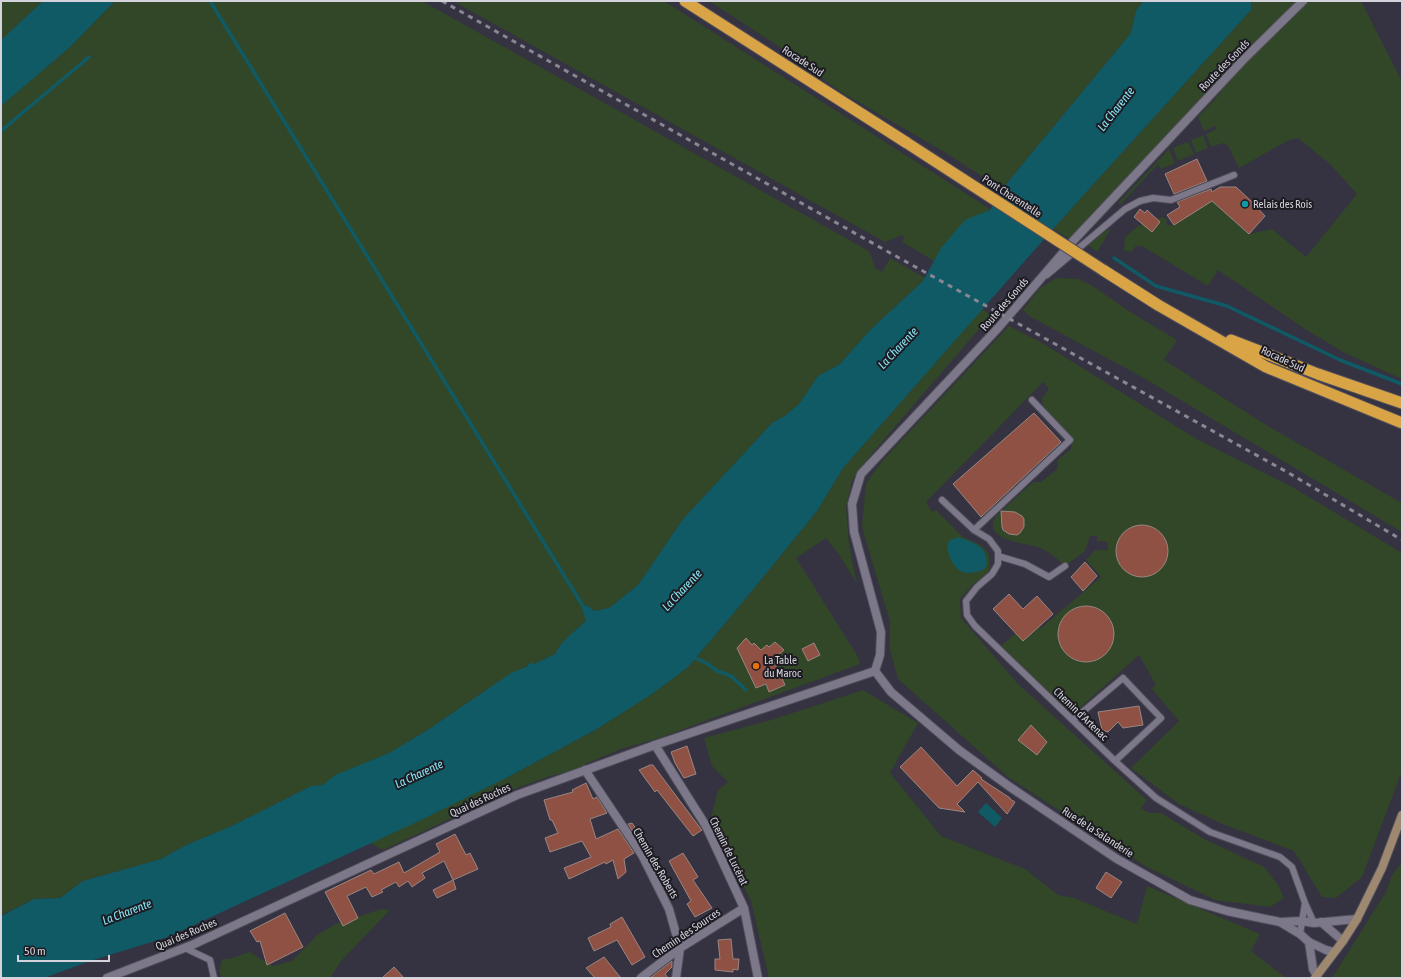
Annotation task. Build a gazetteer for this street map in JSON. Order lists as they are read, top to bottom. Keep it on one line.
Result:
{"streets":{"highway":["Rocade Sud","Pont Charentelle"],"street":["Route des Gonds","Quai des Roches","Rue de la Salanderie","Chemin de Lucérat","Chemin des Roberts","Chemin des Sources"],"lane":["Chemin d'Artenac"]},"crossings":[["Rocade Sud","Pont Charentelle"],["Route des Gonds","Quai des Roches"],["Route des Gonds","Rue de la Salanderie"],["Quai des Roches","Rue de la Salanderie"],["Quai des Roches","Chemin de Lucérat"],["Quai des Roches","Chemin des Roberts"],["Chemin de Lucérat","Chemin des Sources"],["Chemin des Roberts","Chemin des Sources"]],"water":["La Charente"],"places":["Relais des Rois","La Table du Maroc"],"scale_bar":"50 m"}
